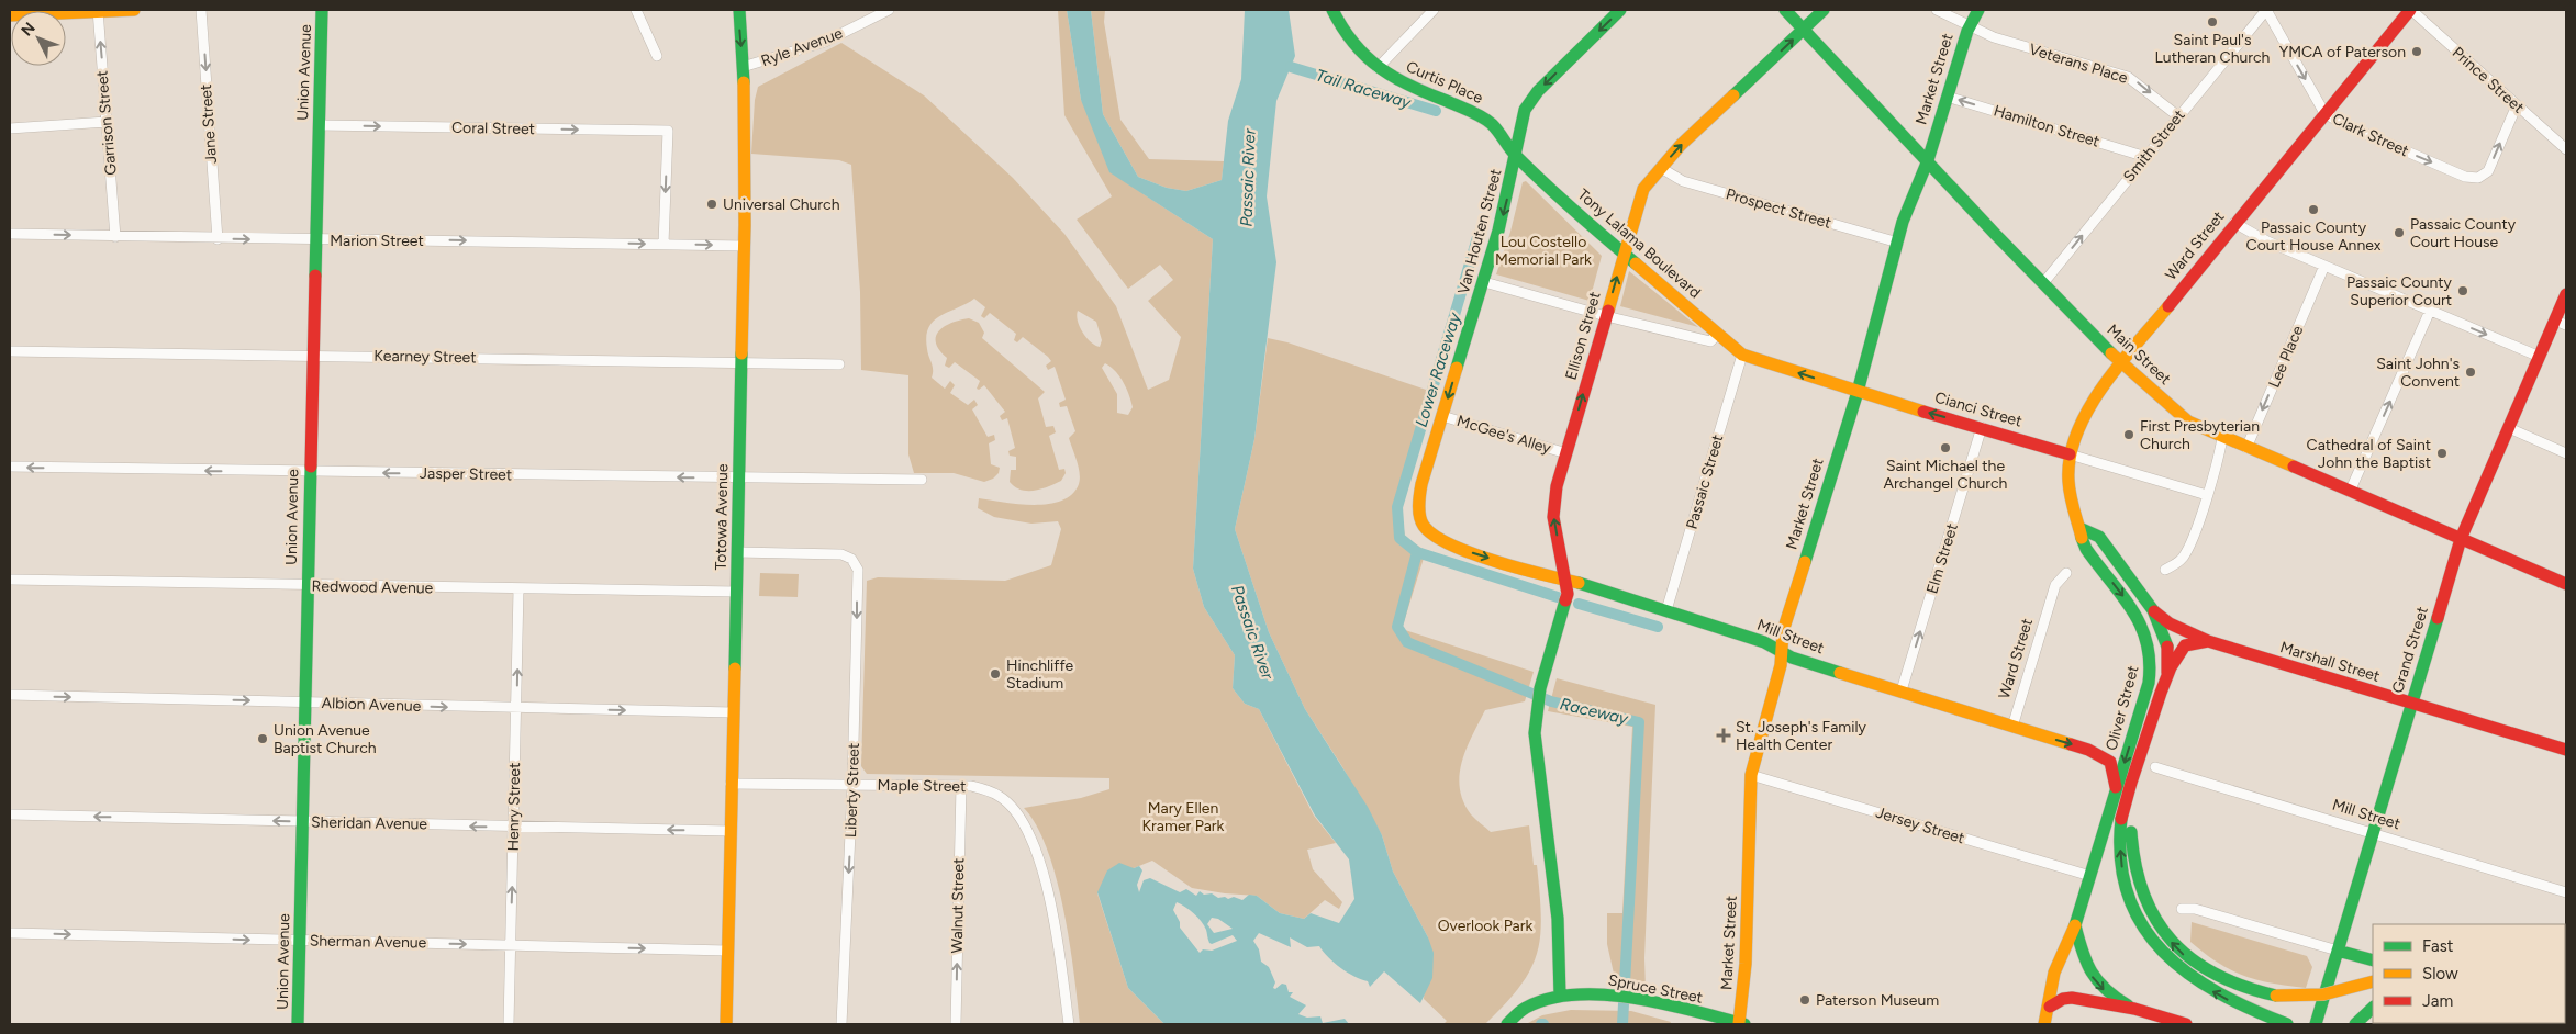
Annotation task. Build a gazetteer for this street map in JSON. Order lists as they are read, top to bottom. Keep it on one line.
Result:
{"streets":{"main road":["Union Avenue","Market Street","Curtis Place","Van Houten Street","Tony Lalama Boulevard","Ward Street","Ellison Street","Main Street","Cianci Street","Totowa Avenue","Mill Street","Grand Street","Marshall Street","Oliver Street","Spruce Street"],"street":["Ryle Avenue","Veterans Place","Prince Street","Garrison Street","Jane Street","Hamilton Street","Coral Street","Clark Street","Smith Street","Prospect Street","Marion Street","Kearney Street","Lee Place","McGee's Alley","Jasper Street","Passaic Street","Elm Street","Redwood Avenue","Albion Avenue","Maple Street","Liberty Street","Henry Street","Sheridan Avenue","Jersey Street","Walnut Street","Sherman Avenue"]},"crossings":[["Ryle Avenue","Totowa Avenue"],["Veterans Place","Market Street"],["Veterans Place","Smith Street"],["Union Avenue","Coral Street"],["Union Avenue","Marion Street"],["Union Avenue","Kearney Street"],["Union Avenue","Jasper Street"],["Union Avenue","Redwood Avenue"],["Union Avenue","Albion Avenue"],["Union Avenue","Sheridan Avenue"],["Union Avenue","Sherman Avenue"],["Market Street","Hamilton Street"],["Market Street","Prospect Street"],["Market Street","Main Street"],["Market Street","Cianci Street"],["Market Street","Mill Street"],["Market Street","Jersey Street"],["Market Street","Spruce Street"],["Prince Street","Clark Street"],["Prince Street","Ward Street"],["Curtis Place","Van Houten Street"],["Curtis Place","Tony Lalama Boulevard"],["Garrison Street","Marion Street"],["Jane Street","Marion Street"],["Hamilton Street","Smith Street"],["Coral Street","Marion Street"],["Clark Street","Smith Street"],["Clark Street","Ward Street"],["Smith Street","Main Street"],["Prospect Street","Ellison Street"],["Van Houten Street","Tony Lalama Boulevard"],["Van Houten Street","McGee's Alley"],["Van Houten Street","Mill Street"],["Marion Street","Totowa Avenue"],["Tony Lalama Boulevard","Ellison Street"],["Tony Lalama Boulevard","Cianci Street"],["Tony Lalama Boulevard","Passaic Street"],["Ward Street","Main Street"],["Ward Street","Cianci Street"],["Ward Street","Mill Street"],["Ward Street","Oliver Street"],["Ellison Street","Main Street"],["Ellison Street","McGee's Alley"],["Ellison Street","Mill Street"],["Ellison Street","Spruce Street"],["Main Street","Lee Place"],["Main Street","Grand Street"],["Kearney Street","Totowa Avenue"],["Cianci Street","Passaic Street"],["Cianci Street","Elm Street"],["Jasper Street","Totowa Avenue"],["Passaic Street","Mill Street"],["Totowa Avenue","Redwood Avenue"],["Totowa Avenue","Albion Avenue"],["Totowa Avenue","Maple Street"],["Totowa Avenue","Liberty Street"],["Totowa Avenue","Sheridan Avenue"],["Totowa Avenue","Sherman Avenue"],["Elm Street","Mill Street"],["Redwood Avenue","Henry Street"],["Mill Street","Grand Street"],["Mill Street","Oliver Street"],["Grand Street","Marshall Street"],["Albion Avenue","Henry Street"],["Oliver Street","Jersey Street"],["Maple Street","Liberty Street"],["Maple Street","Walnut Street"],["Henry Street","Sheridan Avenue"],["Henry Street","Sherman Avenue"]],"one_way":["Veterans Place","Garrison Street","Jane Street","Hamilton Street","Smith Street","Van Houten Street","Marion Street","Ellison Street","Lee Place","Cianci Street","Jasper Street","Elm Street","Albion Avenue","Oliver Street","Liberty Street","Henry Street","Sheridan Avenue","Walnut Street","Sherman Avenue"],"water":["Tail Raceway","Passaic River","Lower Raceway","Raceway"],"parks":["Lou Costello Memorial Park","Mary Ellen Kramer Park","Overlook Park"],"places":{"other":["Saint Paul's Lutheran Church","YMCA of Paterson","Universal Church","Passaic County Court House Annex","Passaic County Court House","Passaic County Superior Court","Saint John's Convent","First Presbyterian Church","Saint Michael the Archangel Church","Cathedral of Saint John the Baptist","Hinchliffe Stadium","Union Avenue Baptist Church","Paterson Museum"],"health":["St. Joseph's Family Health Center"]},"legend":["Fast","Slow","Jam"],"north":"top left"}
